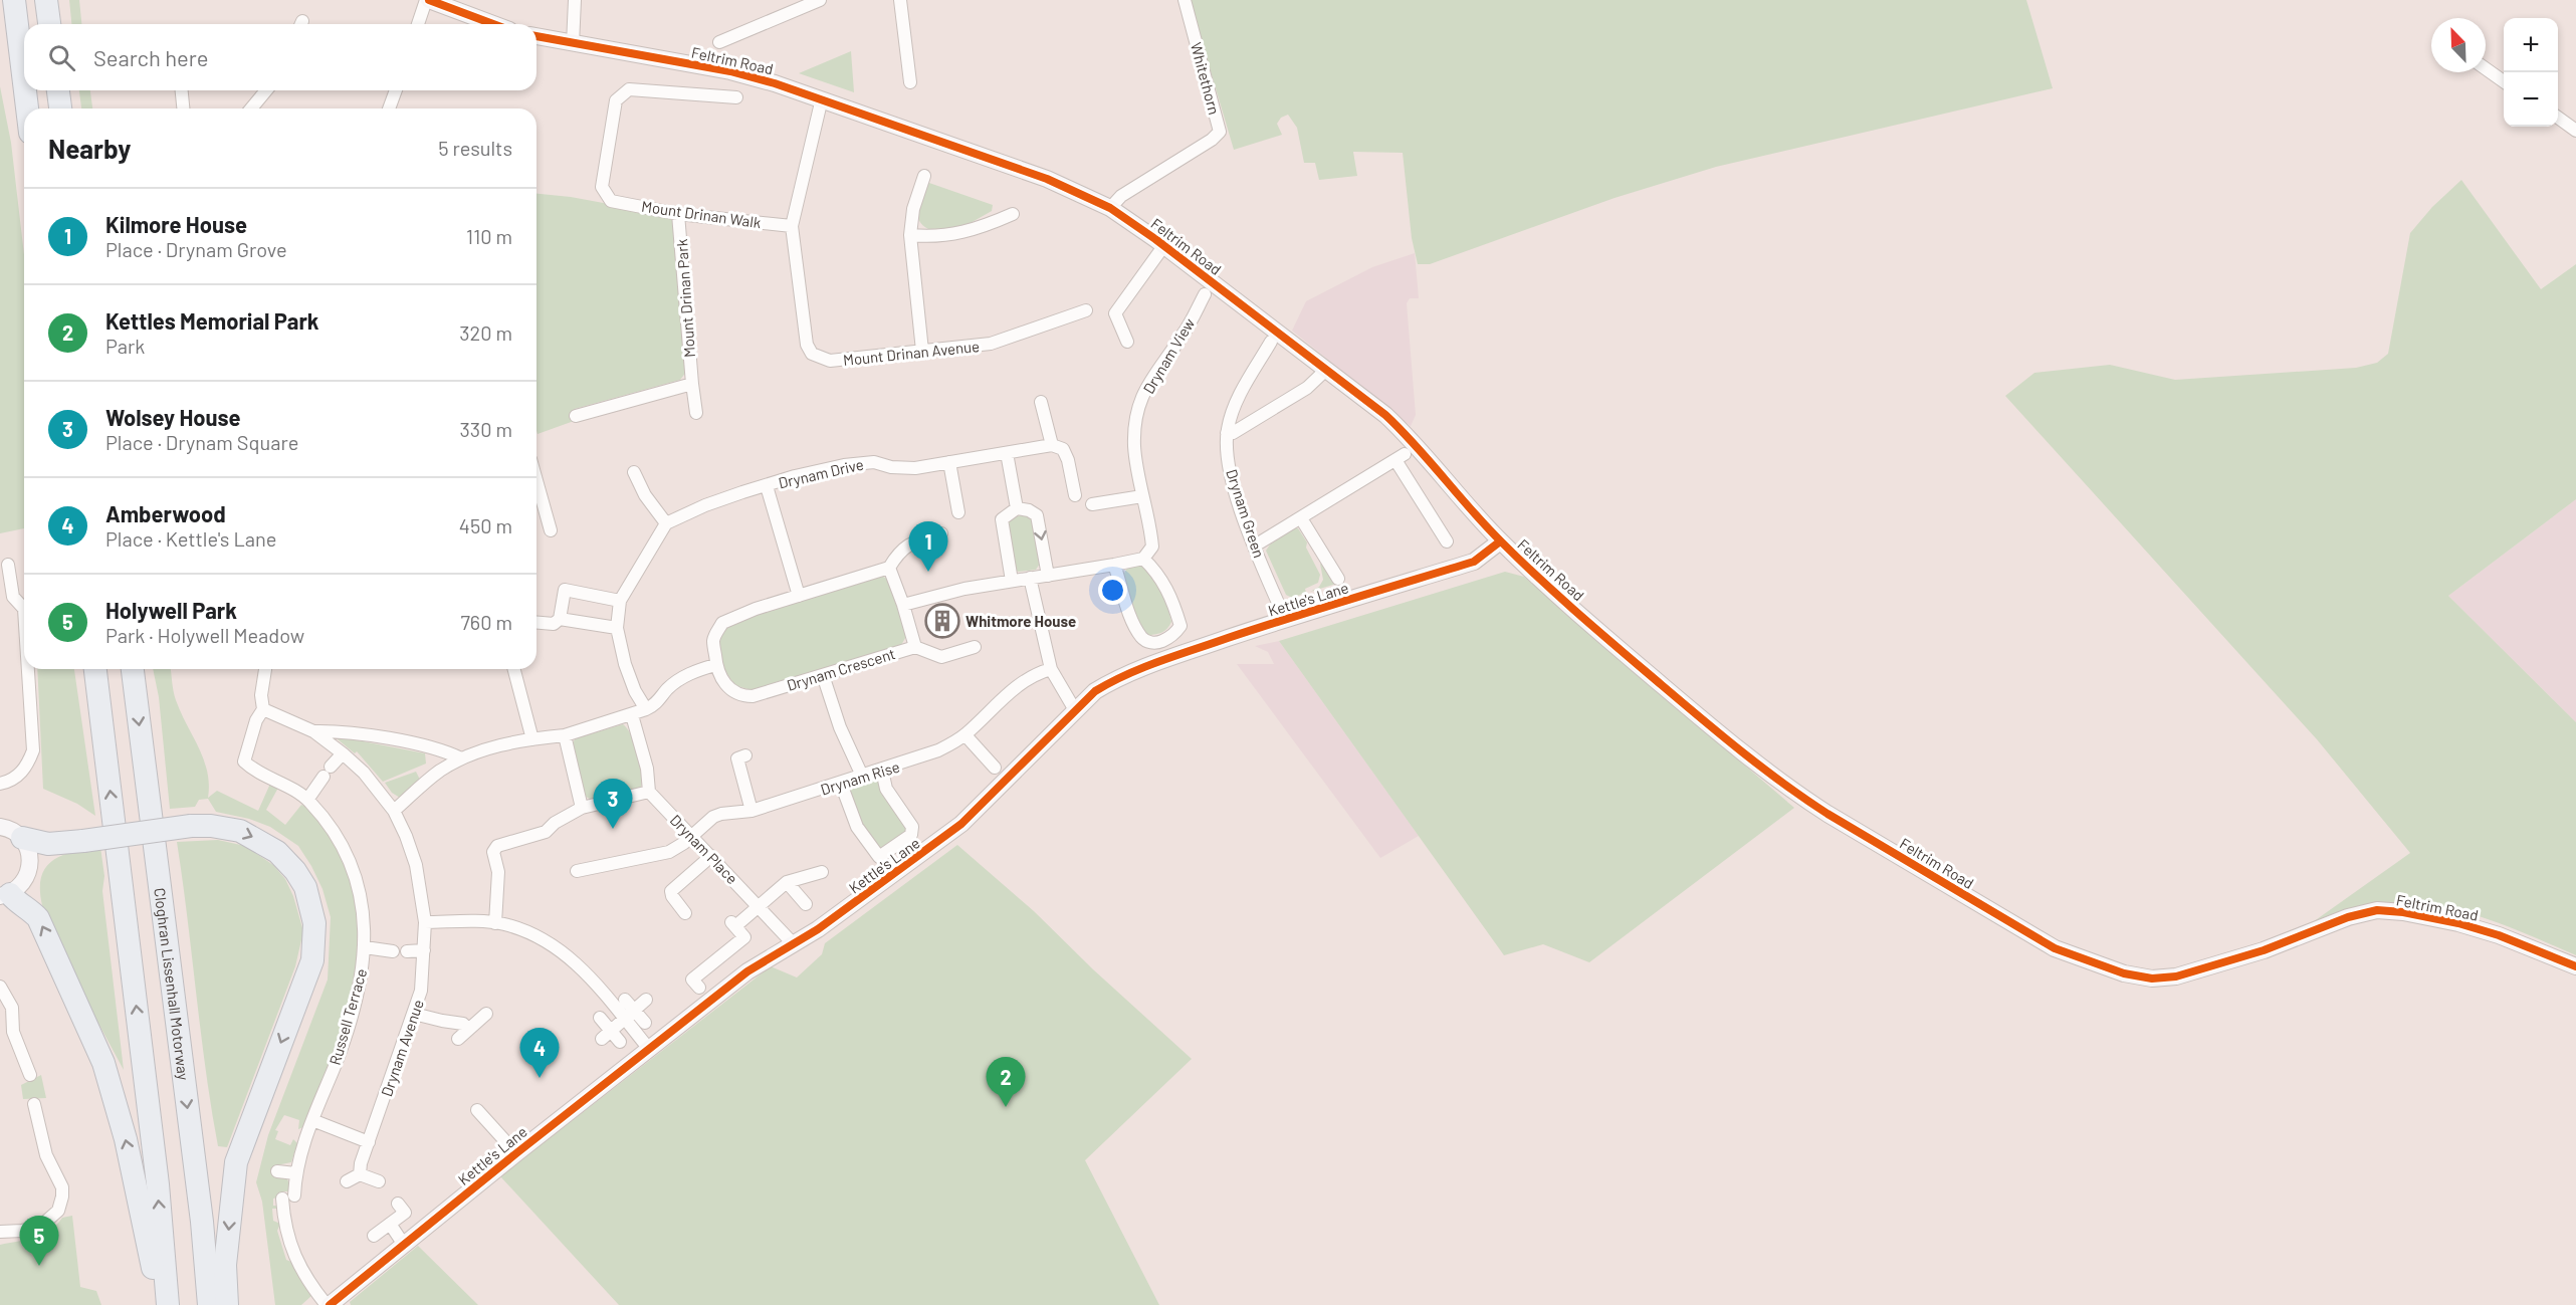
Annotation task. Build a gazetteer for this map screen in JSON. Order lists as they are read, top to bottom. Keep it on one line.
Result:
{"streets":{"highway":["Cloghran Lissenhall Motorway"],"street":["Feltrim Road","Whitethorn","Mount Drinan Walk","Mount Drinan Park","Mount Drinan Avenue","Drynam View","Drynam Drive","Drynam Green","Kettle's Lane","Drynam Crescent","Drynam Rise","Drynam Place","Russell Terrace","Drynam Avenue"]},"crossings":[["Feltrim Road","Whitethorn"],["Feltrim Road","Mount Drinan Avenue"],["Feltrim Road","Kettle's Lane"],["Mount Drinan Walk","Mount Drinan Park"],["Mount Drinan Walk","Mount Drinan Avenue"],["Drynam Green","Kettle's Lane"],["Kettle's Lane","Drynam Place"],["Kettle's Lane","Russell Terrace"],["Drynam Rise","Drynam Place"],["Russell Terrace","Drynam Avenue"]],"places":{"building":["Whitmore House"]},"north":"top left","page":{"map_buttons":["+","−"],"search":"Search here","heading":["Nearby","5 results"],"list":[{"mark":"1","name":"Kilmore House","note":"Place · Drynam Grove","value":"110 m"},{"mark":"2","name":"Kettles Memorial Park","note":"Park","value":"320 m"},{"mark":"3","name":"Wolsey House","note":"Place · Drynam Square","value":"330 m"},{"mark":"4","name":"Amberwood","note":"Place · Kettle's Lane","value":"450 m"},{"mark":"5","name":"Holywell Park","note":"Park · Holywell Meadow","value":"760 m"}],"pins":["1","3","4","2","5"]}}
